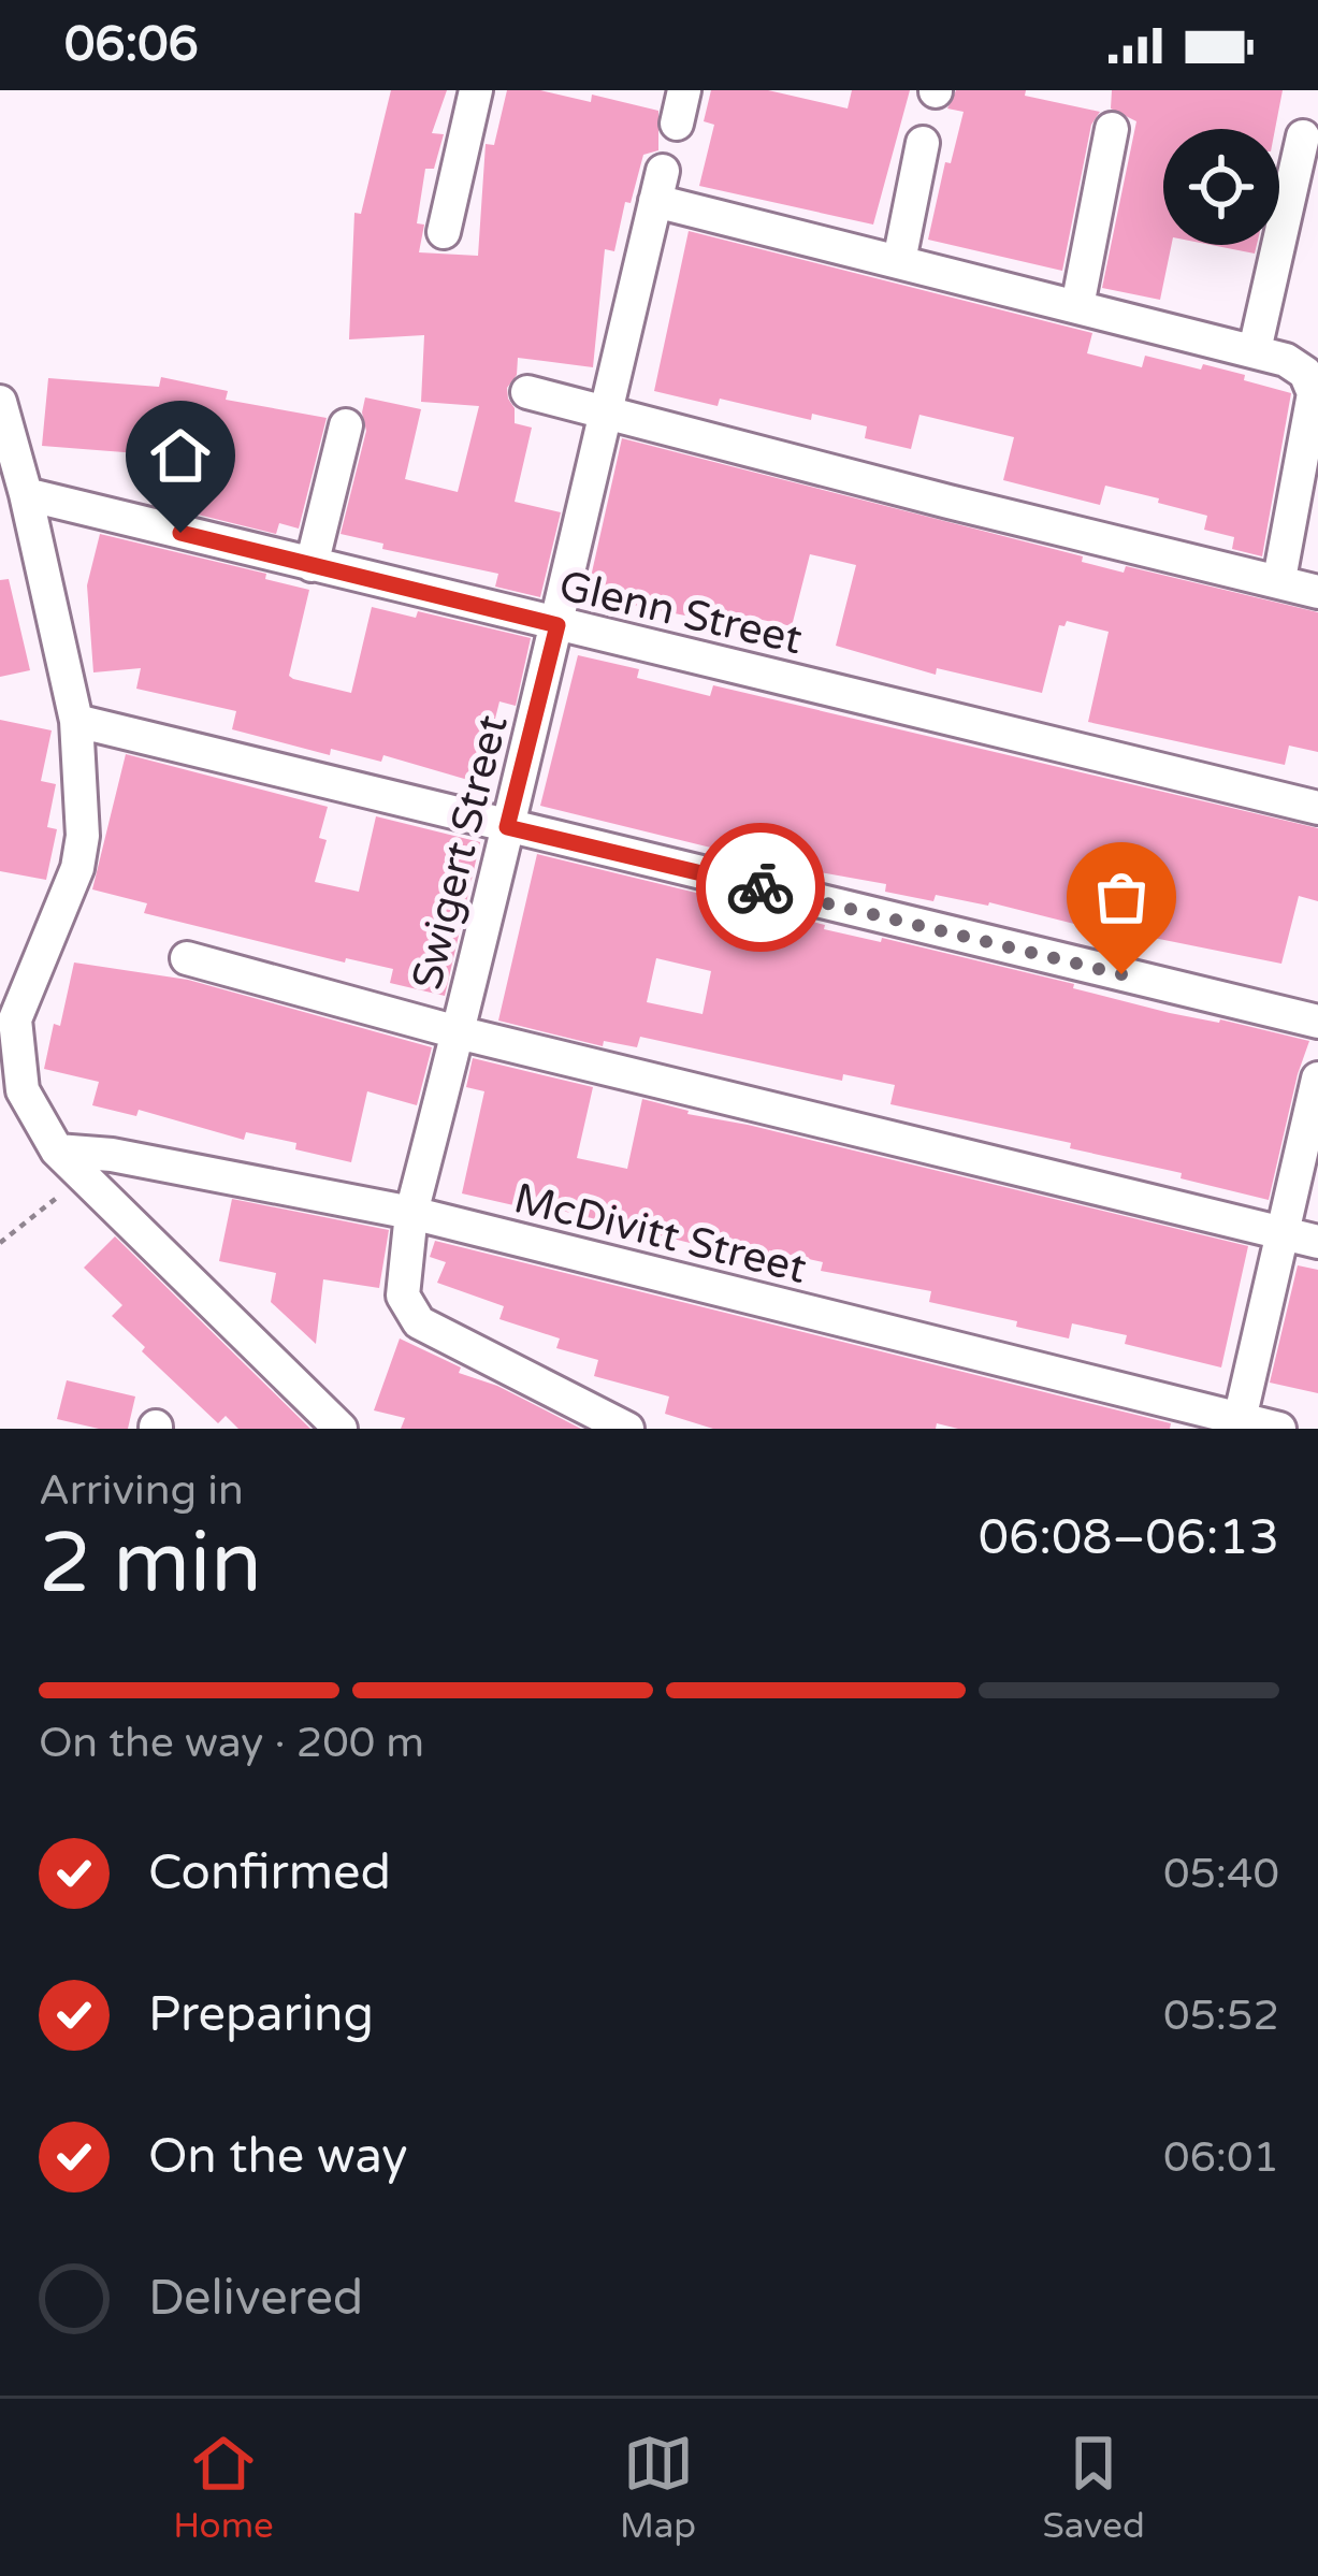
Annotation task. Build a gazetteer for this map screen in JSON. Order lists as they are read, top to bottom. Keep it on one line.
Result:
{"streets":{"street":["Glenn Street","Swigert Street","McDivitt Street"]},"crossings":[["Glenn Street","Swigert Street"],["Swigert Street","McDivitt Street"]],"page":{"status":"06:06","heading":["2 min","Arriving in","06:08–06:13"],"bar":"On the way · 200 m","list":[["Confirmed","05:40"],["Preparing","05:52"],["On the way","06:01"],"Delivered"],"tabs":["Home","Map","Saved"]}}
